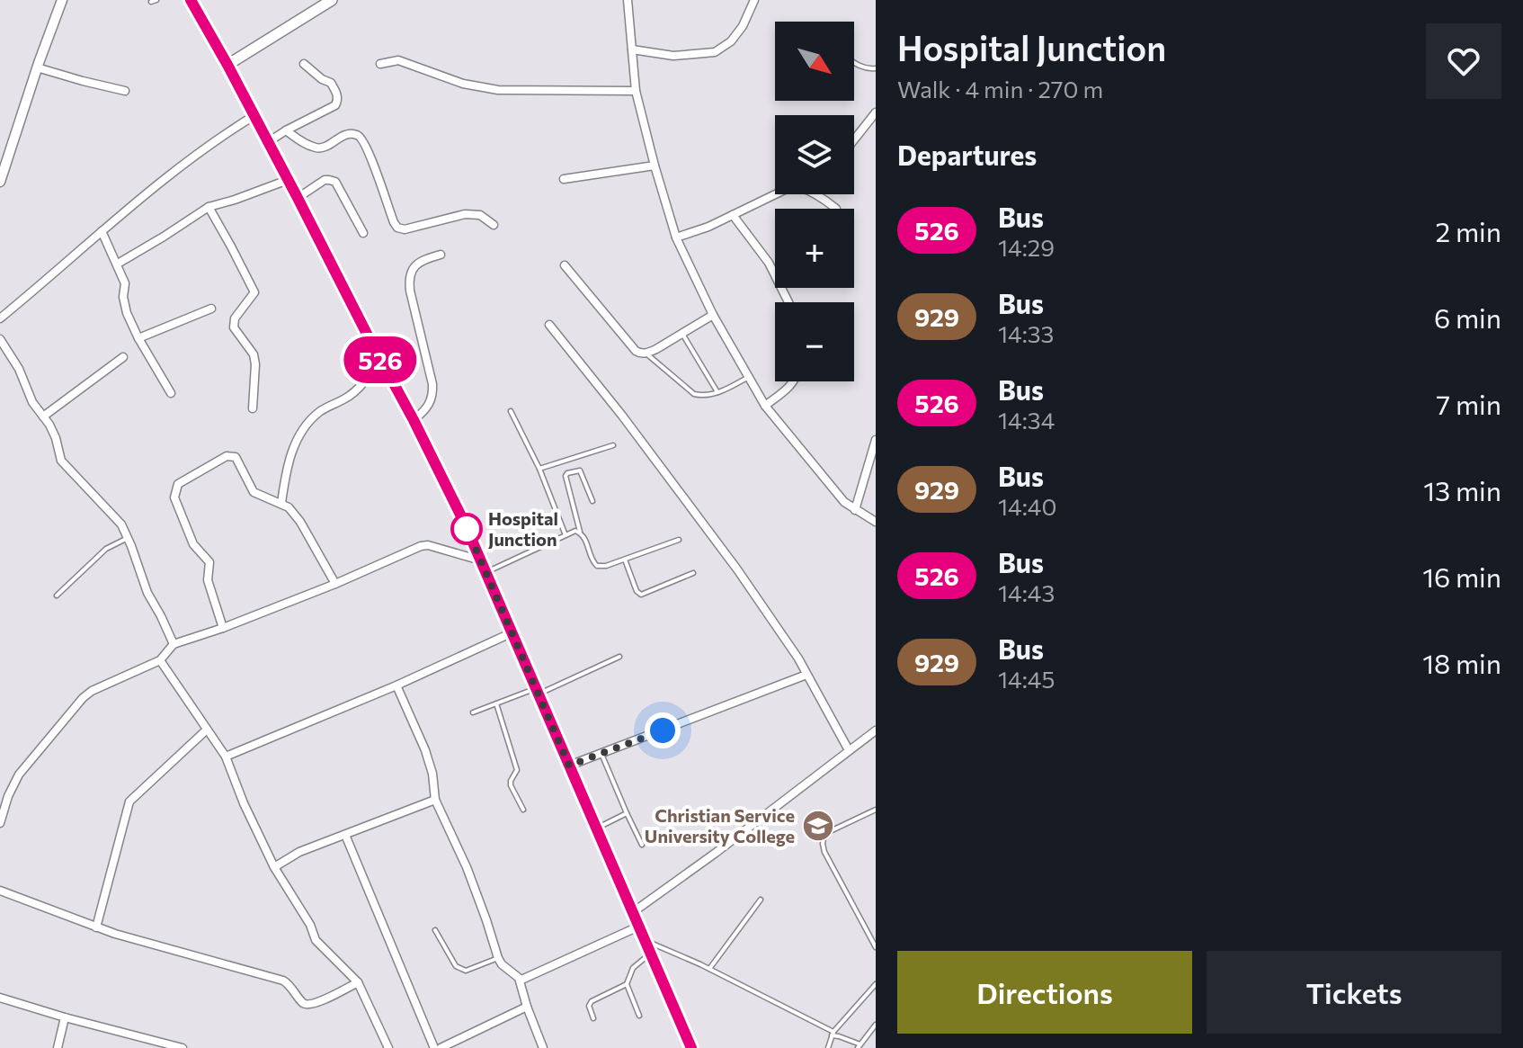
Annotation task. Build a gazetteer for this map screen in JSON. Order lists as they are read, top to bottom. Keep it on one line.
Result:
{"places":{"other":["Hospital Junction"],"school or university":["Christian Service University College"]},"lines":["bus line 526"],"north":"bottom right","page":{"on_map":"526","heading":[["Hospital Junction","Walk · 4 min · 270 m"],"Departures"],"map_buttons":["+","−"],"list":[{"mark":"526","name":"Bus","note":"14:29","value":"2 min"},{"mark":"929","name":"Bus","note":"14:33","value":"6 min"},{"mark":"526","name":"Bus","note":"14:34","value":"7 min"},{"mark":"929","name":"Bus","note":"14:40","value":"13 min"},{"mark":"526","name":"Bus","note":"14:43","value":"16 min"},{"mark":"929","name":"Bus","note":"14:45","value":"18 min"}],"buttons":["Directions","Tickets"]}}
